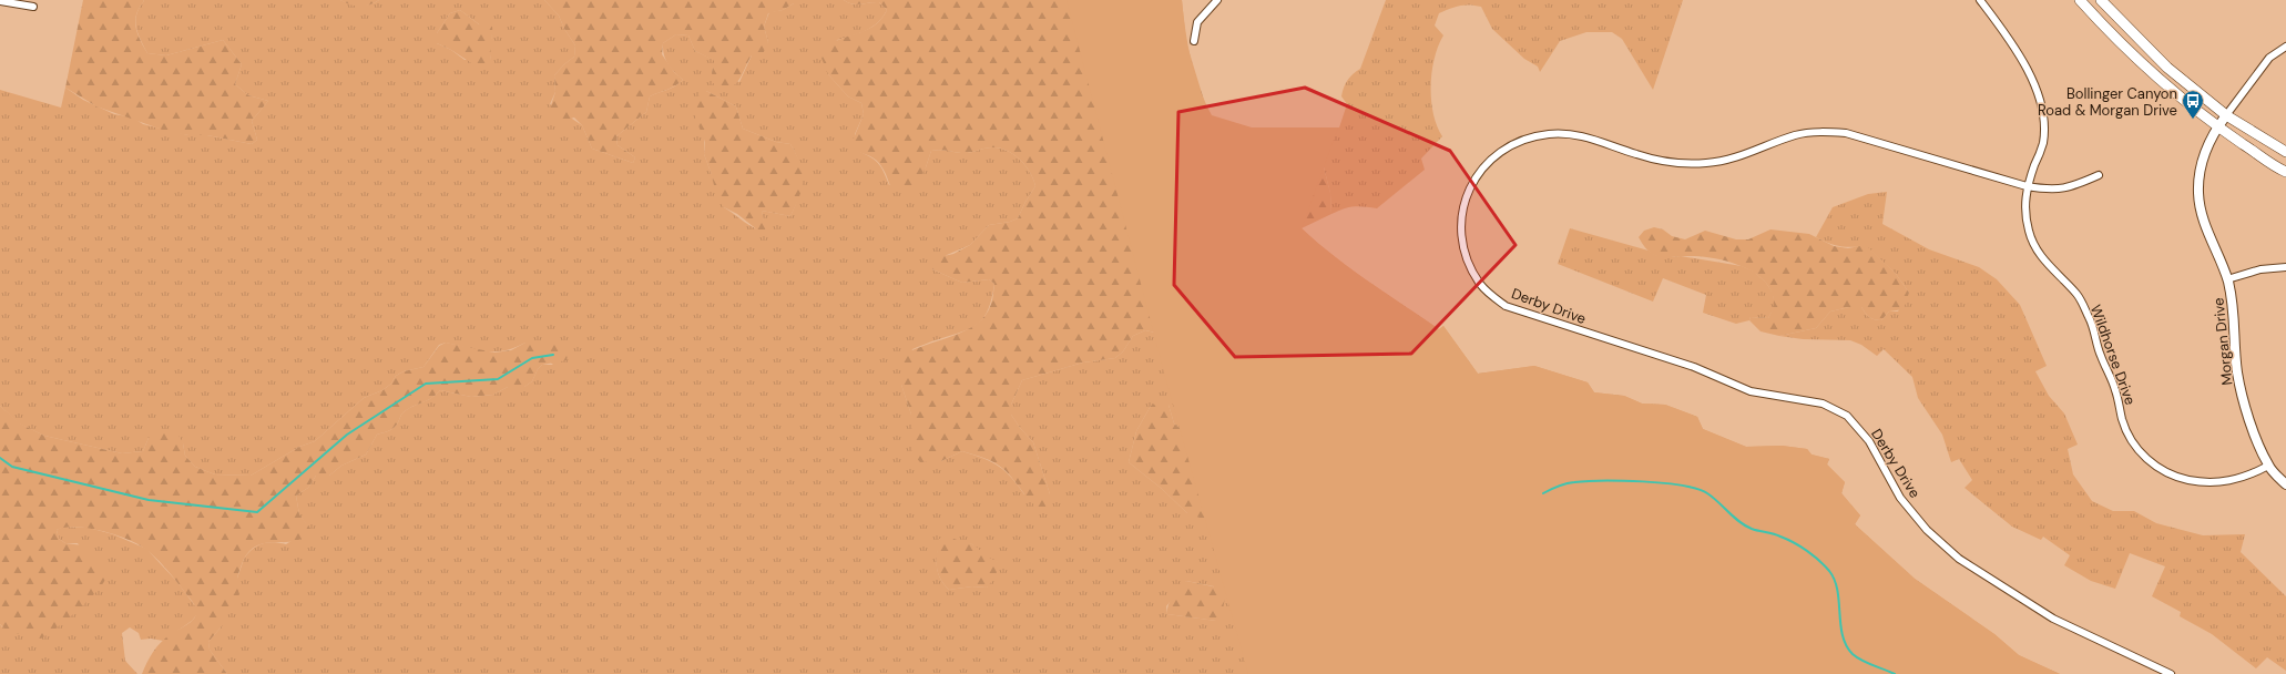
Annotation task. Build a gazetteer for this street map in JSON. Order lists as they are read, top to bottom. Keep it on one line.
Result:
{"streets":{"street":["Derby Drive","Morgan Drive","Wildhorse Drive"]},"crossings":[["Derby Drive","Wildhorse Drive"],["Morgan Drive","Wildhorse Drive"]],"places":{"bus stop":["Bollinger Canyon Road & Morgan Drive"]}}
